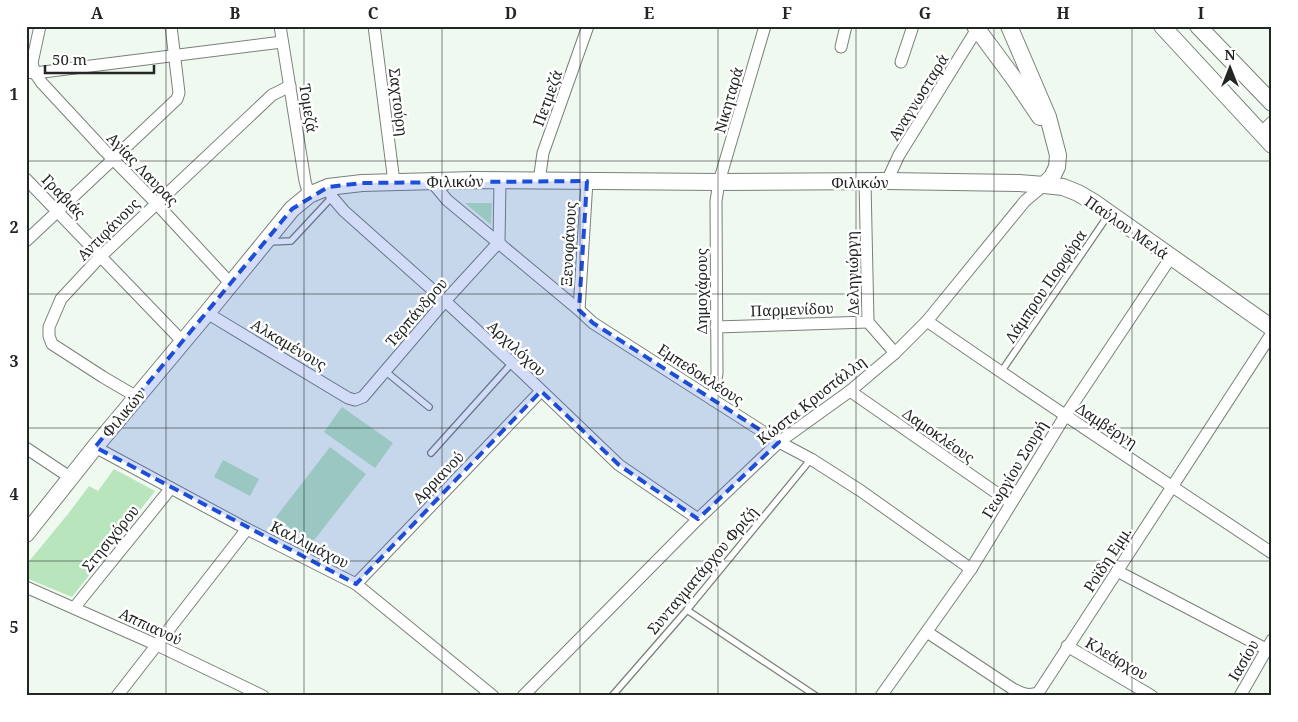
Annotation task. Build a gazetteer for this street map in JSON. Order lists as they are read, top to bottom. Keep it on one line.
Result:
{"streets":{"street":["Αναγνωσταρά","Πετμεζά","Νικηταρά","Σαχτούρη","Τομεζά","Αγίας Λαυρας","Φιλικών","Γραβιάς","Παύλου Μελά","Αντιφάνους","Ξενοφάνους","Δεληγιώργη","Δημοχάρους","Παρμενίδου","Τερπάνδρου","Αλκαμένους","Αρχιλόχου","Εμπεδοκλέους","Κώστα Κρυστάλλη","Δαμβέργη","Δαμοκλέους","Γεωργίου Σουρή","Αρριανού","Στησιχόρου","Καλλιμάχου","Ροϊδη Εμμ.","Αππιανού","Κλεάρχου","Ιασίου"],"lane":["Λάμπρου Πορφύρα","Συνταγματάρχου Φριζή"]},"crossings":[["Αναγνωσταρά","Φιλικών"],["Πετμεζά","Φιλικών"],["Νικηταρά","Φιλικών"],["Νικηταρά","Δημοχάρους"],["Σαχτούρη","Φιλικών"],["Τομεζά","Φιλικών"],["Τομεζά","Αντιφάνους"],["Αγίας Λαυρας","Φιλικών"],["Αγίας Λαυρας","Αντιφάνους"],["Φιλικών","Γραβιάς"],["Φιλικών","Παύλου Μελά"],["Φιλικών","Αντιφάνους"],["Φιλικών","Ξενοφάνους"],["Φιλικών","Δεληγιώργη"],["Φιλικών","Δημοχάρους"],["Φιλικών","Αλκαμένους"],["Φιλικών","Αρχιλόχου"],["Φιλικών","Εμπεδοκλέους"],["Φιλικών","Κώστα Κρυστάλλη"],["Φιλικών","Καλλιμάχου"],["Γραβιάς","Αντιφάνους"],["Παύλου Μελά","Λάμπρου Πορφύρα"],["Παύλου Μελά","Κώστα Κρυστάλλη"],["Παύλου Μελά","Γεωργίου Σουρή"],["Ξενοφάνους","Εμπεδοκλέους"],["Δεληγιώργη","Παρμενίδου"],["Δεληγιώργη","Κώστα Κρυστάλλη"],["Λάμπρου Πορφύρα","Δαμβέργη"],["Δημοχάρους","Παρμενίδου"],["Δημοχάρους","Εμπεδοκλέους"],["Τερπάνδρου","Αλκαμένους"],["Τερπάνδρου","Αρχιλόχου"],["Τερπάνδρου","Εμπεδοκλέους"],["Αρχιλόχου","Κώστα Κρυστάλλη"],["Αρχιλόχου","Αρριανού"],["Εμπεδοκλέους","Κώστα Κρυστάλλη"],["Εμπεδοκλέους","Γεωργίου Σουρή"],["Εμπεδοκλέους","Συνταγματάρχου Φριζή"],["Κώστα Κρυστάλλη","Δαμβέργη"],["Κώστα Κρυστάλλη","Δαμοκλέους"],["Δαμβέργη","Γεωργίου Σουρή"],["Δαμβέργη","Ροϊδη Εμμ."],["Δαμοκλέους","Γεωργίου Σουρή"],["Γεωργίου Σουρή","Ροϊδη Εμμ."],["Αρριανού","Καλλιμάχου"],["Στησιχόρου","Καλλιμάχου"],["Στησιχόρου","Αππιανού"],["Ροϊδη Εμμ.","Κλεάρχου"]],"scale_bar":"50 m","north":"top","grid":{"columns":["A","B","C","D","E","F","G","H","I"],"rows":["1","2","3","4","5"]}}
